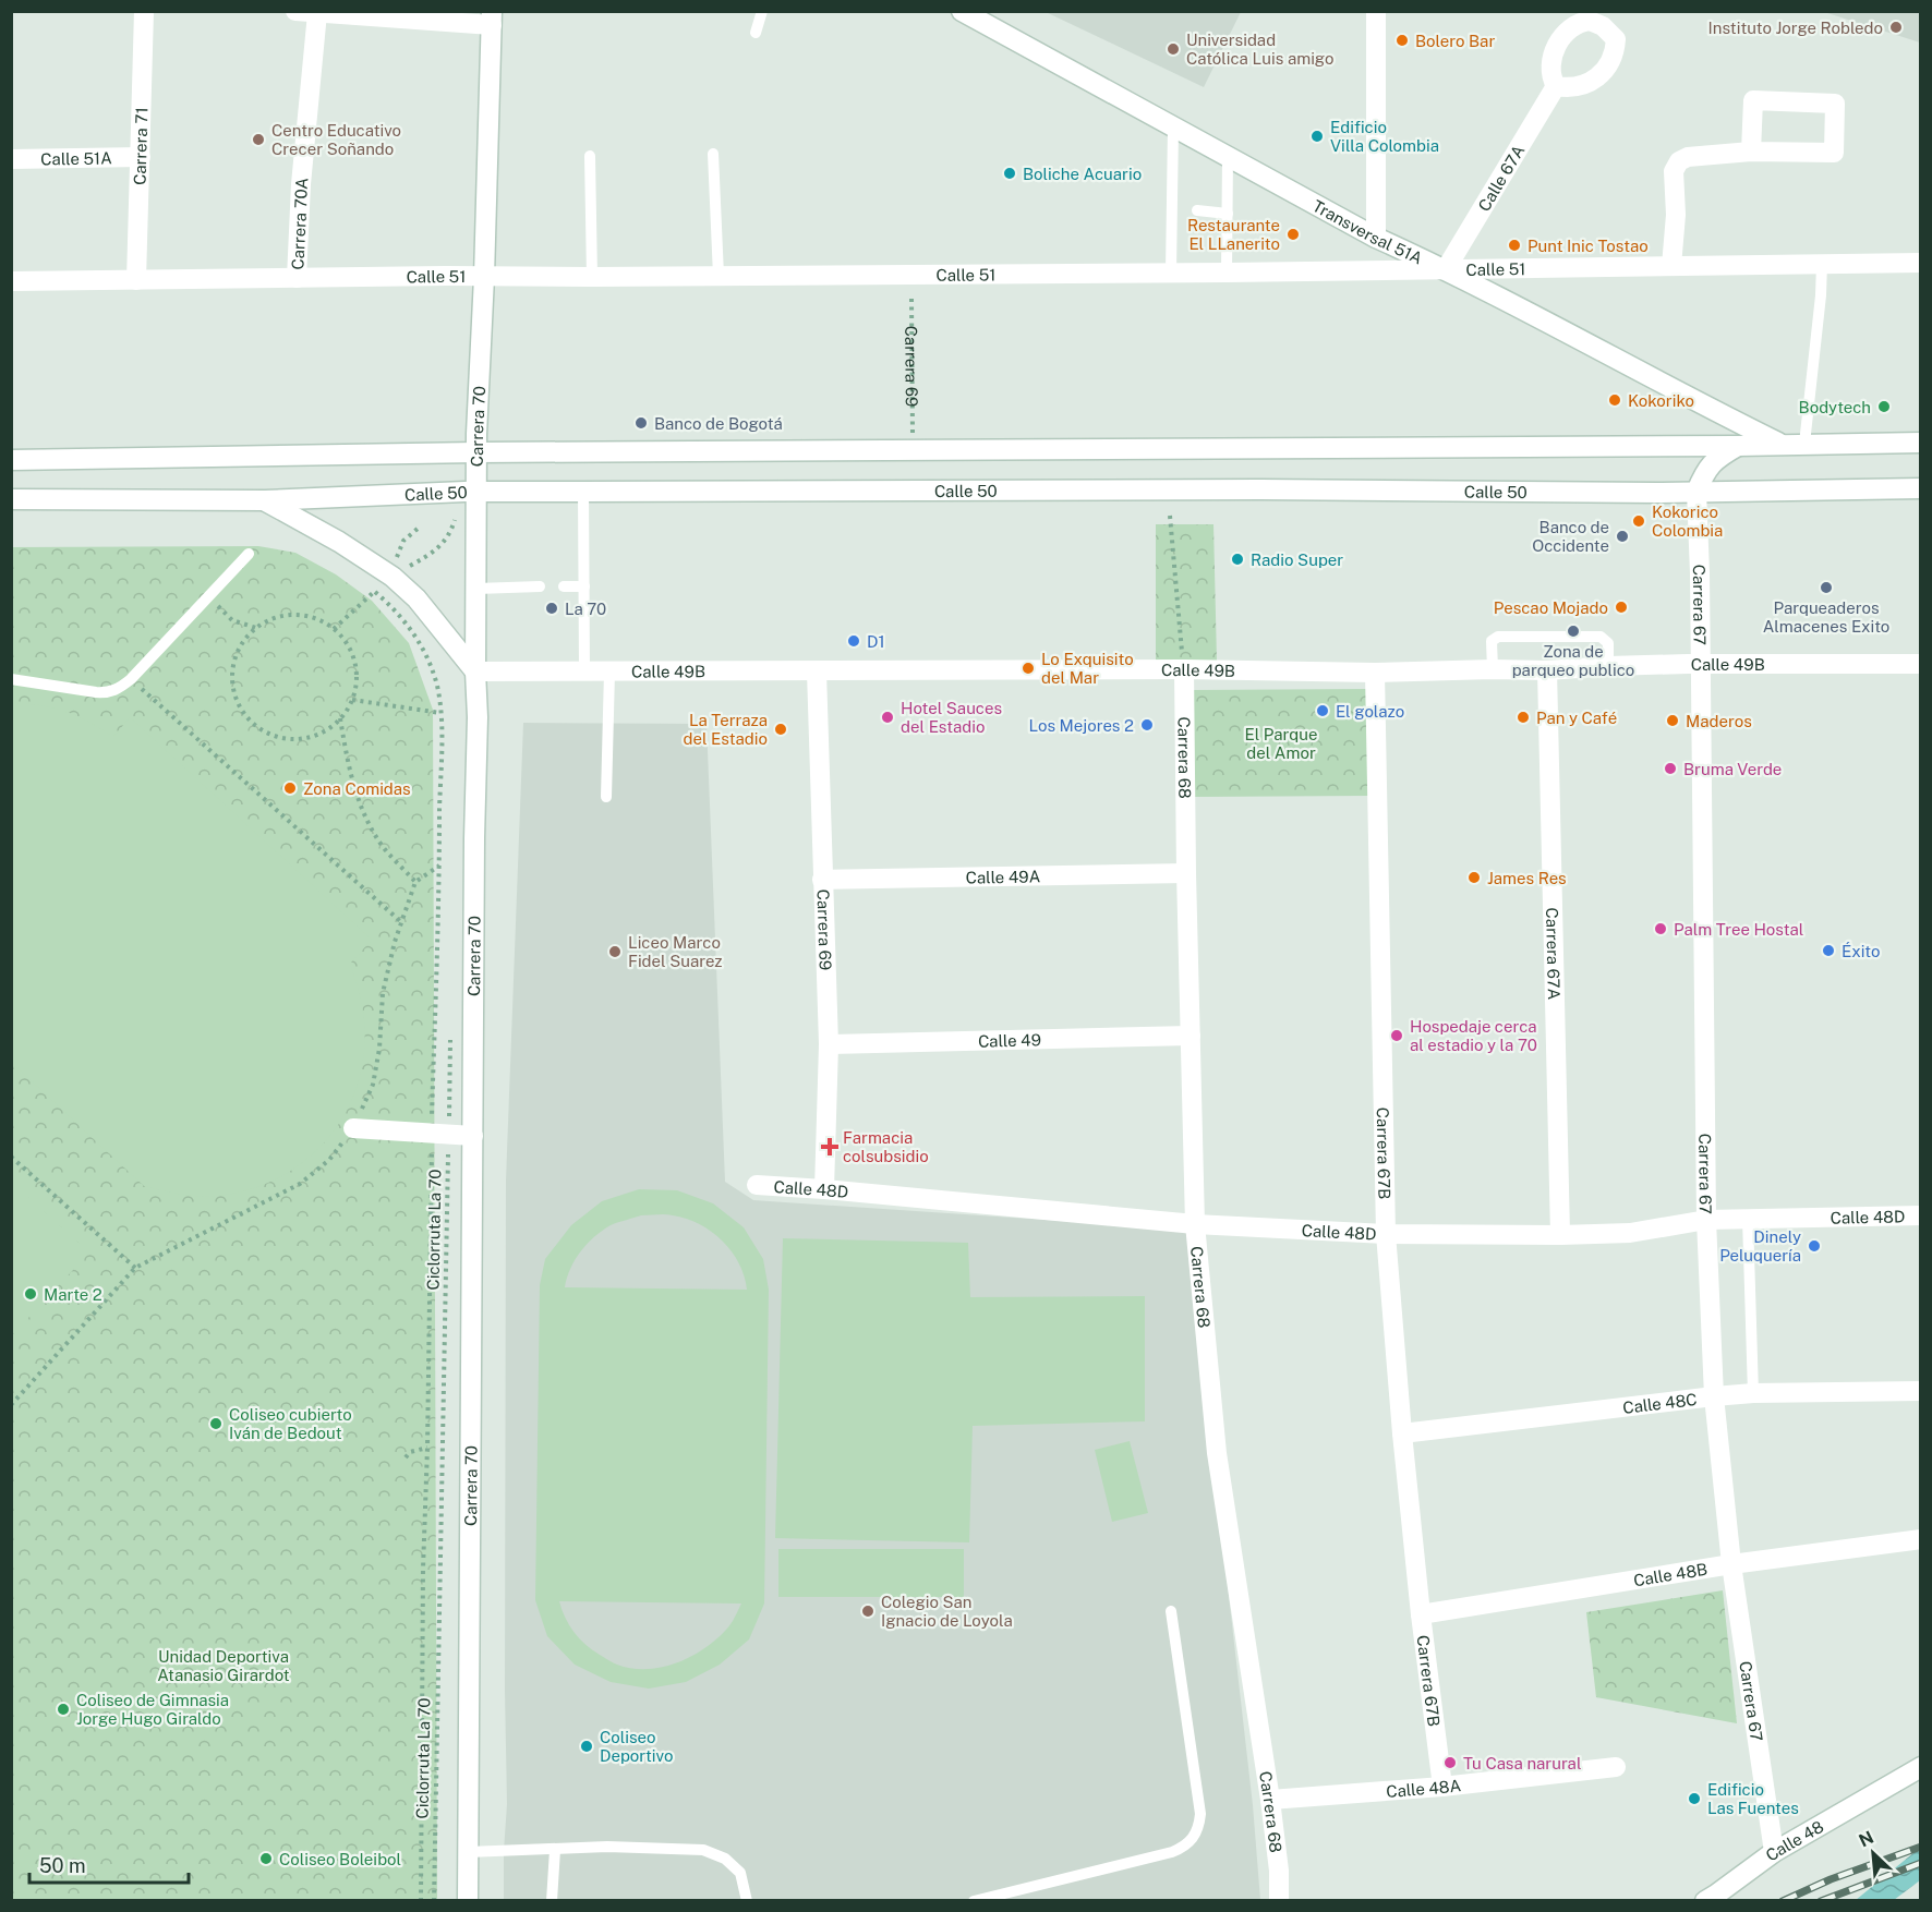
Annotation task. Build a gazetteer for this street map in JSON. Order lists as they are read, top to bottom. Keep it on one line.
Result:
{"streets":{"street":["Carrera 71","Calle 51A","Calle 67A","Carrera 70A","Transversal 51A","Calle 51","Carrera 69","Carrera 70","Calle 50","Carrera 67","Calle 49B","Carrera 68","Calle 49A","Carrera 67A","Calle 49","Carrera 67B","Calle 48D","Calle 48C","Calle 48B","Calle 48A","Calle 48"],"path":["Ciclorruta La 70"]},"crossings":[["Carrera 71","Calle 51A"],["Carrera 71","Calle 51"],["Calle 67A","Transversal 51A"],["Calle 67A","Calle 51"],["Carrera 70A","Calle 51"],["Transversal 51A","Calle 51"],["Calle 51","Carrera 70"],["Carrera 69","Calle 49B"],["Carrera 69","Calle 49A"],["Carrera 69","Calle 49"],["Carrera 69","Calle 48D"],["Carrera 70","Calle 50"],["Carrera 70","Calle 49B"],["Calle 50","Carrera 67"],["Carrera 67","Calle 49B"],["Carrera 67","Calle 48D"],["Carrera 67","Calle 48C"],["Carrera 67","Calle 48B"],["Carrera 67","Calle 48"],["Calle 49B","Carrera 68"],["Calle 49B","Carrera 67A"],["Calle 49B","Carrera 67B"],["Carrera 68","Calle 49A"],["Carrera 68","Calle 49"],["Carrera 68","Calle 48D"],["Carrera 68","Calle 48A"],["Carrera 67A","Calle 48D"],["Carrera 67B","Calle 48D"],["Carrera 67B","Calle 48C"],["Carrera 67B","Calle 48B"],["Carrera 67B","Calle 48A"]],"parks":["El Parque del Amor","Unidad Deportiva Atanasio Girardot"],"places":{"other":["Instituto Jorge Robledo","Bolero Bar","Universidad Católica Luis amigo","Edificio Villa Colombia","Centro Educativo Crecer Soñando","Boliche Acuario","Restaurante El LLanerito","Punt Inic Tostao","Kokoriko","Bodytech","Banco de Bogotá","Kokorico Colombia","Banco de Occidente","Radio Super","Parqueaderos Almacenes Exito","Pescao Mojado","La 70","Zona de parqueo publico","D1","Lo Exquisito del Mar","El golazo","Hotel Sauces del Estadio","Pan y Café","Maderos","Los Mejores 2","La Terraza del Estadio","Bruma Verde","Zona Comidas","James Res","Palm Tree Hostal","Éxito","Liceo Marco Fidel Suarez","Hospedaje cerca al estadio y la 70","Dinely Peluquería","Marte 2","Coliseo cubierto Iván de Bedout","Colegio San Ignacio de Loyola","Coliseo de Gimnasia Jorge Hugo Giraldo","Coliseo Deportivo","Tu Casa narural","Edificio Las Fuentes","Coliseo Boleibol"],"health":["Farmacia colsubsidio"]},"scale_bar":"50 m","north":"top left"}
